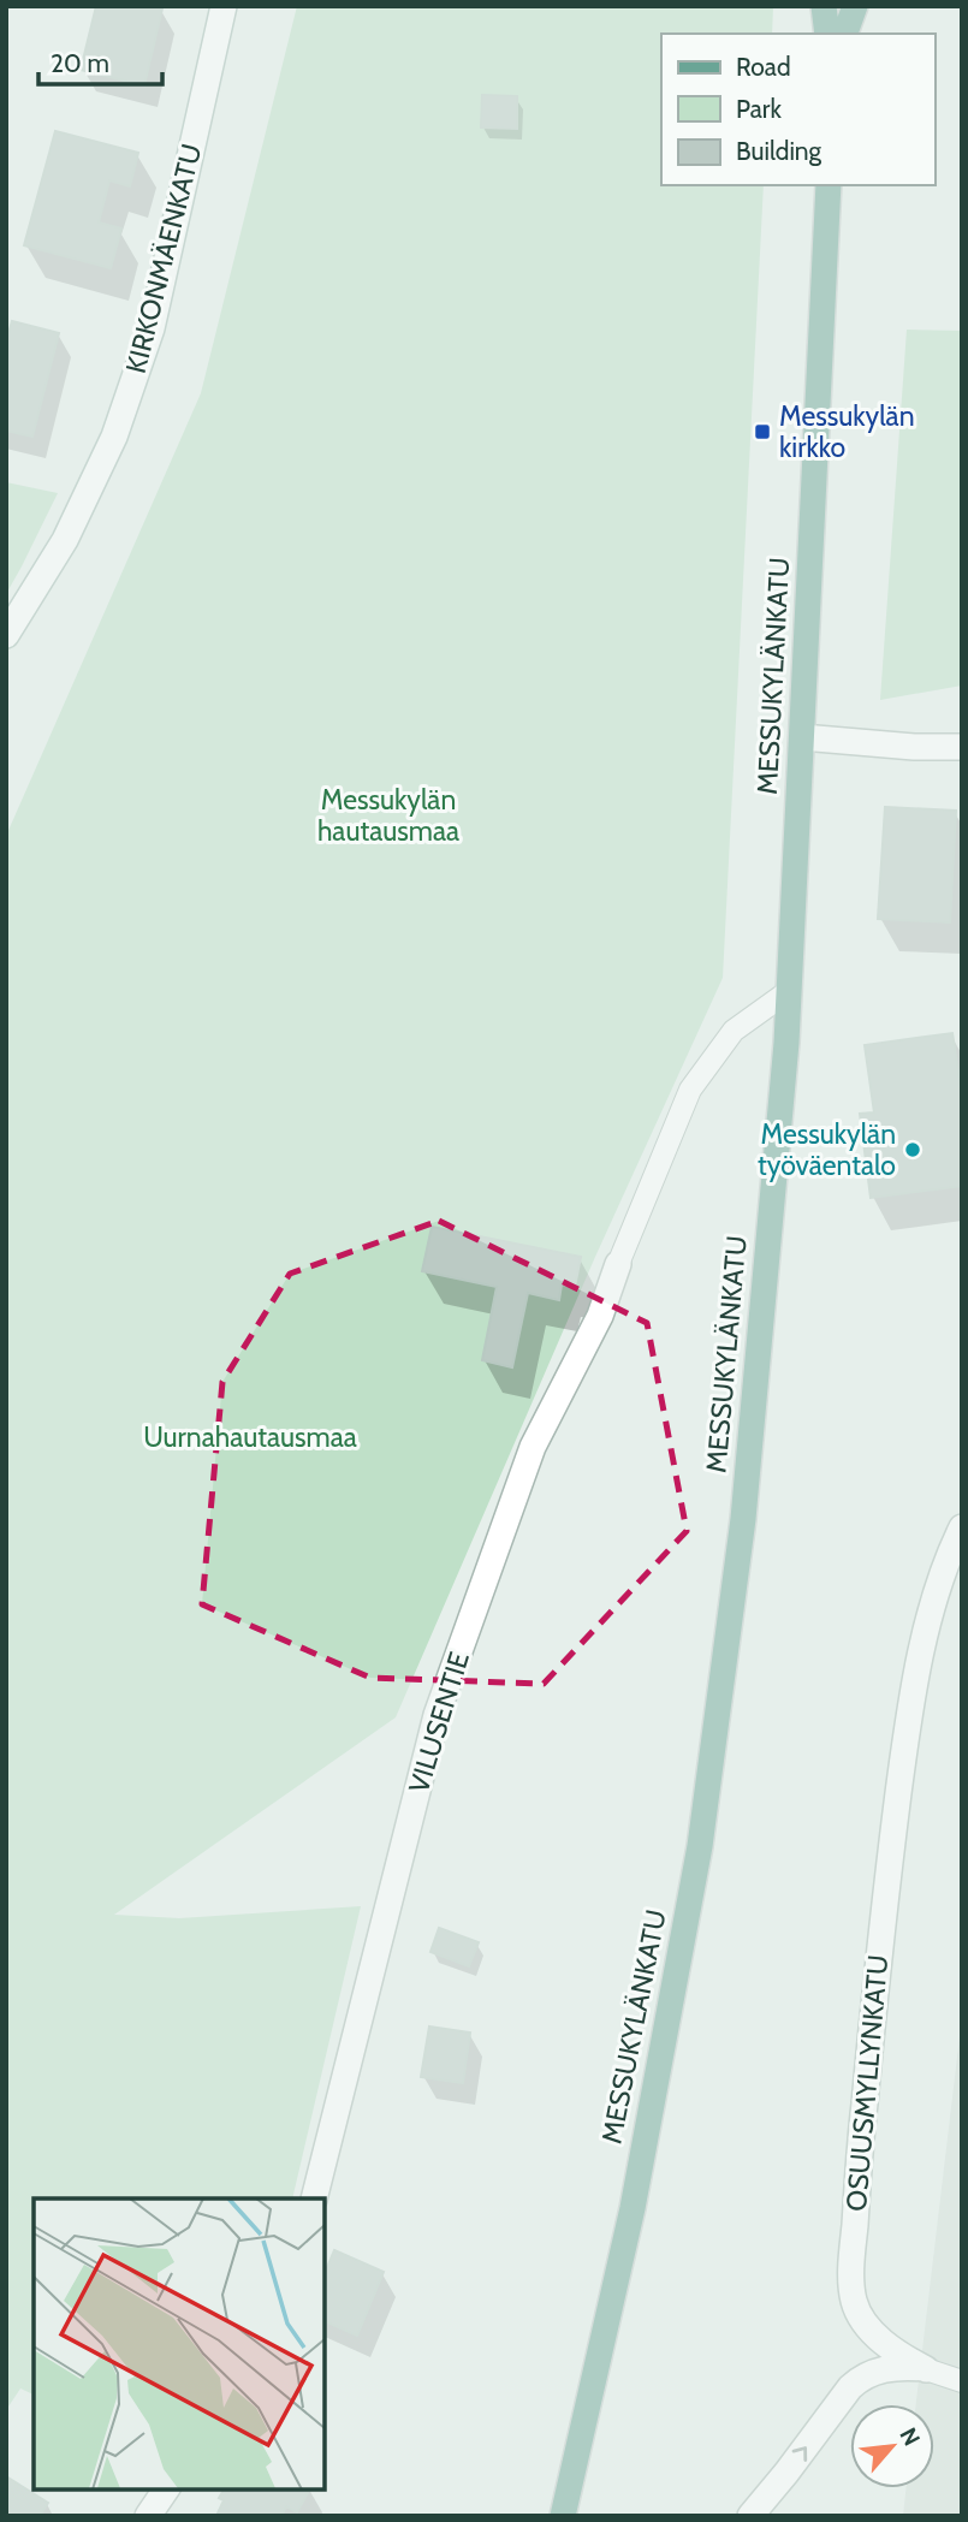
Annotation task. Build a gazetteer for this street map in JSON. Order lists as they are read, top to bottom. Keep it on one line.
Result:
{"streets":{"main road":["MESSUKYLÄNKATU"],"street":["KIRKONMÄENKATU","VILUSENTIE","OSUUSMYLLYNKATU"]},"parks":["Messukylän hautausmaa","Uurnahautausmaa"],"places":{"transit":["Messukylän kirkko"],"other":["Messukylän työväentalo"]},"legend":["Road","Park","Building"],"scale_bar":"20 m","north":"top right"}
